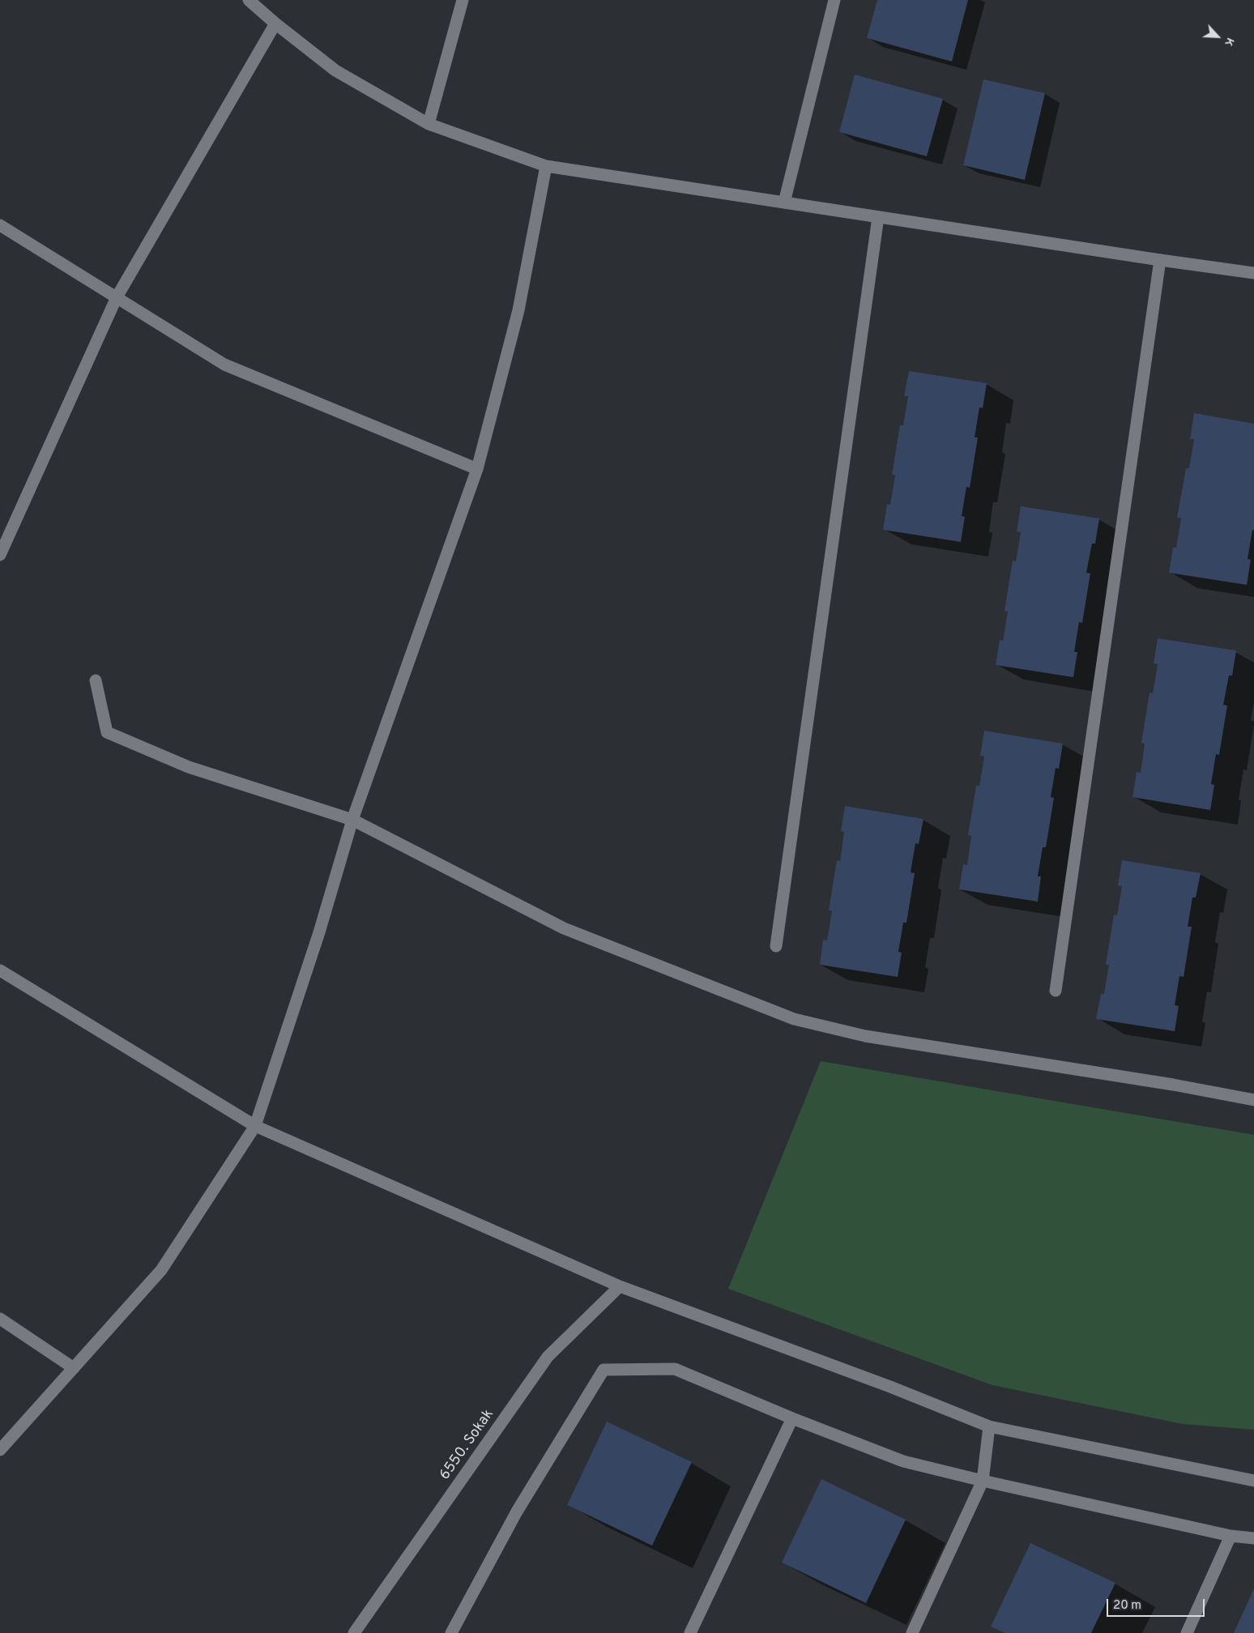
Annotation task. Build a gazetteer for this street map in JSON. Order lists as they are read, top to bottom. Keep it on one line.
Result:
{"streets":{"street":["6550. Sokak"]},"scale_bar":"20 m","north":"bottom right"}
